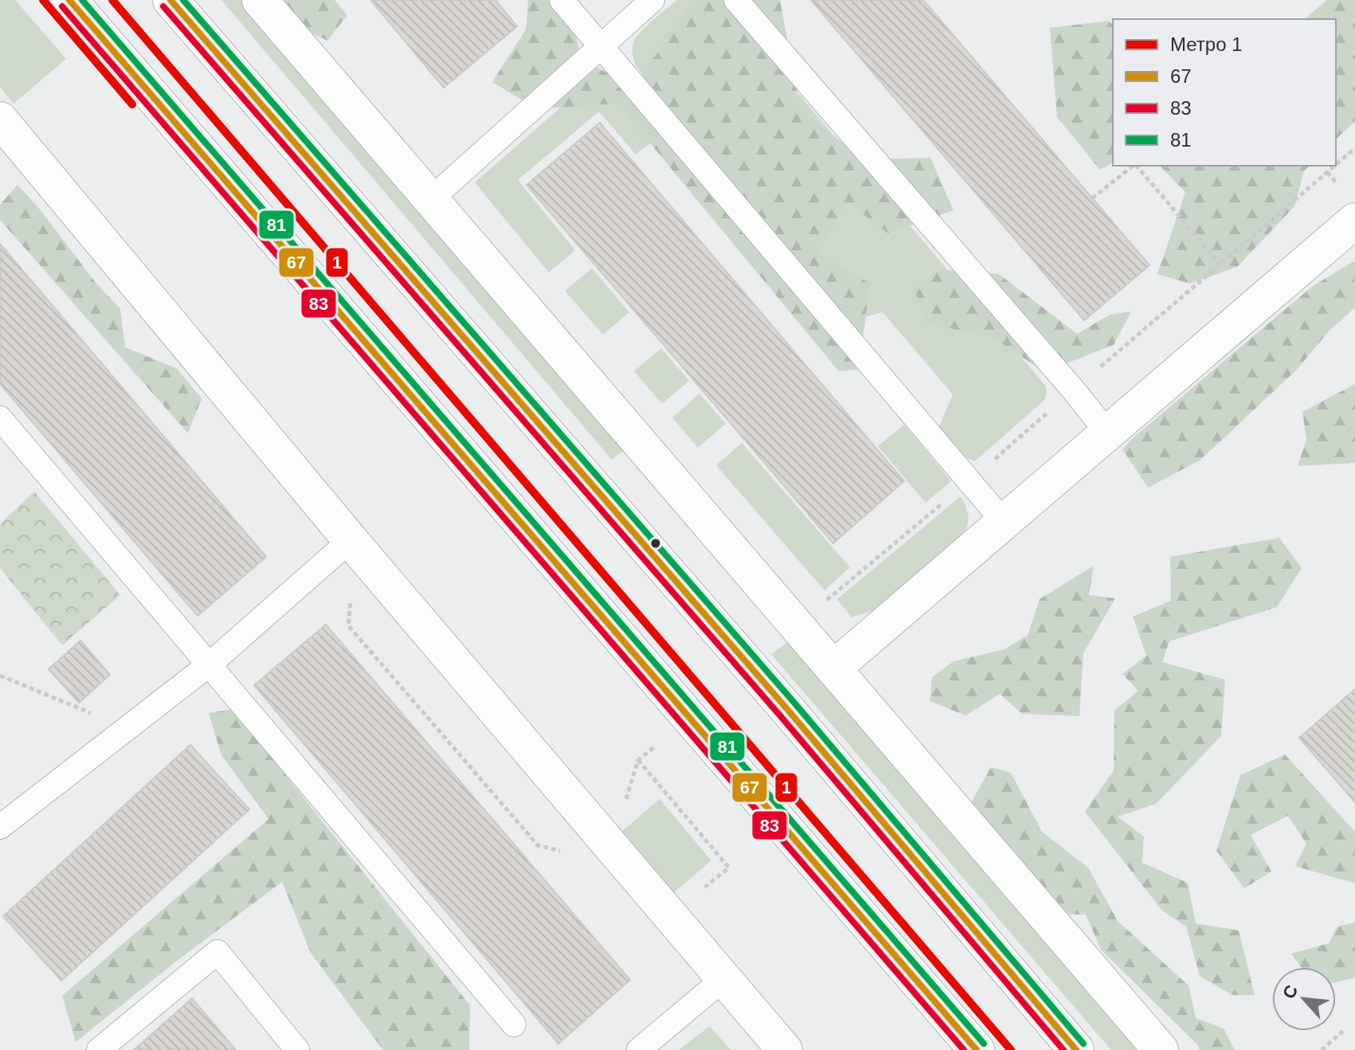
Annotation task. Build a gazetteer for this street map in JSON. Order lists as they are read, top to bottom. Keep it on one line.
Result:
{"lines":["metro line 1","transit line 67","transit line 81","transit line 83"],"legend":["Метро 1","67","83","81"],"north":"top left"}
